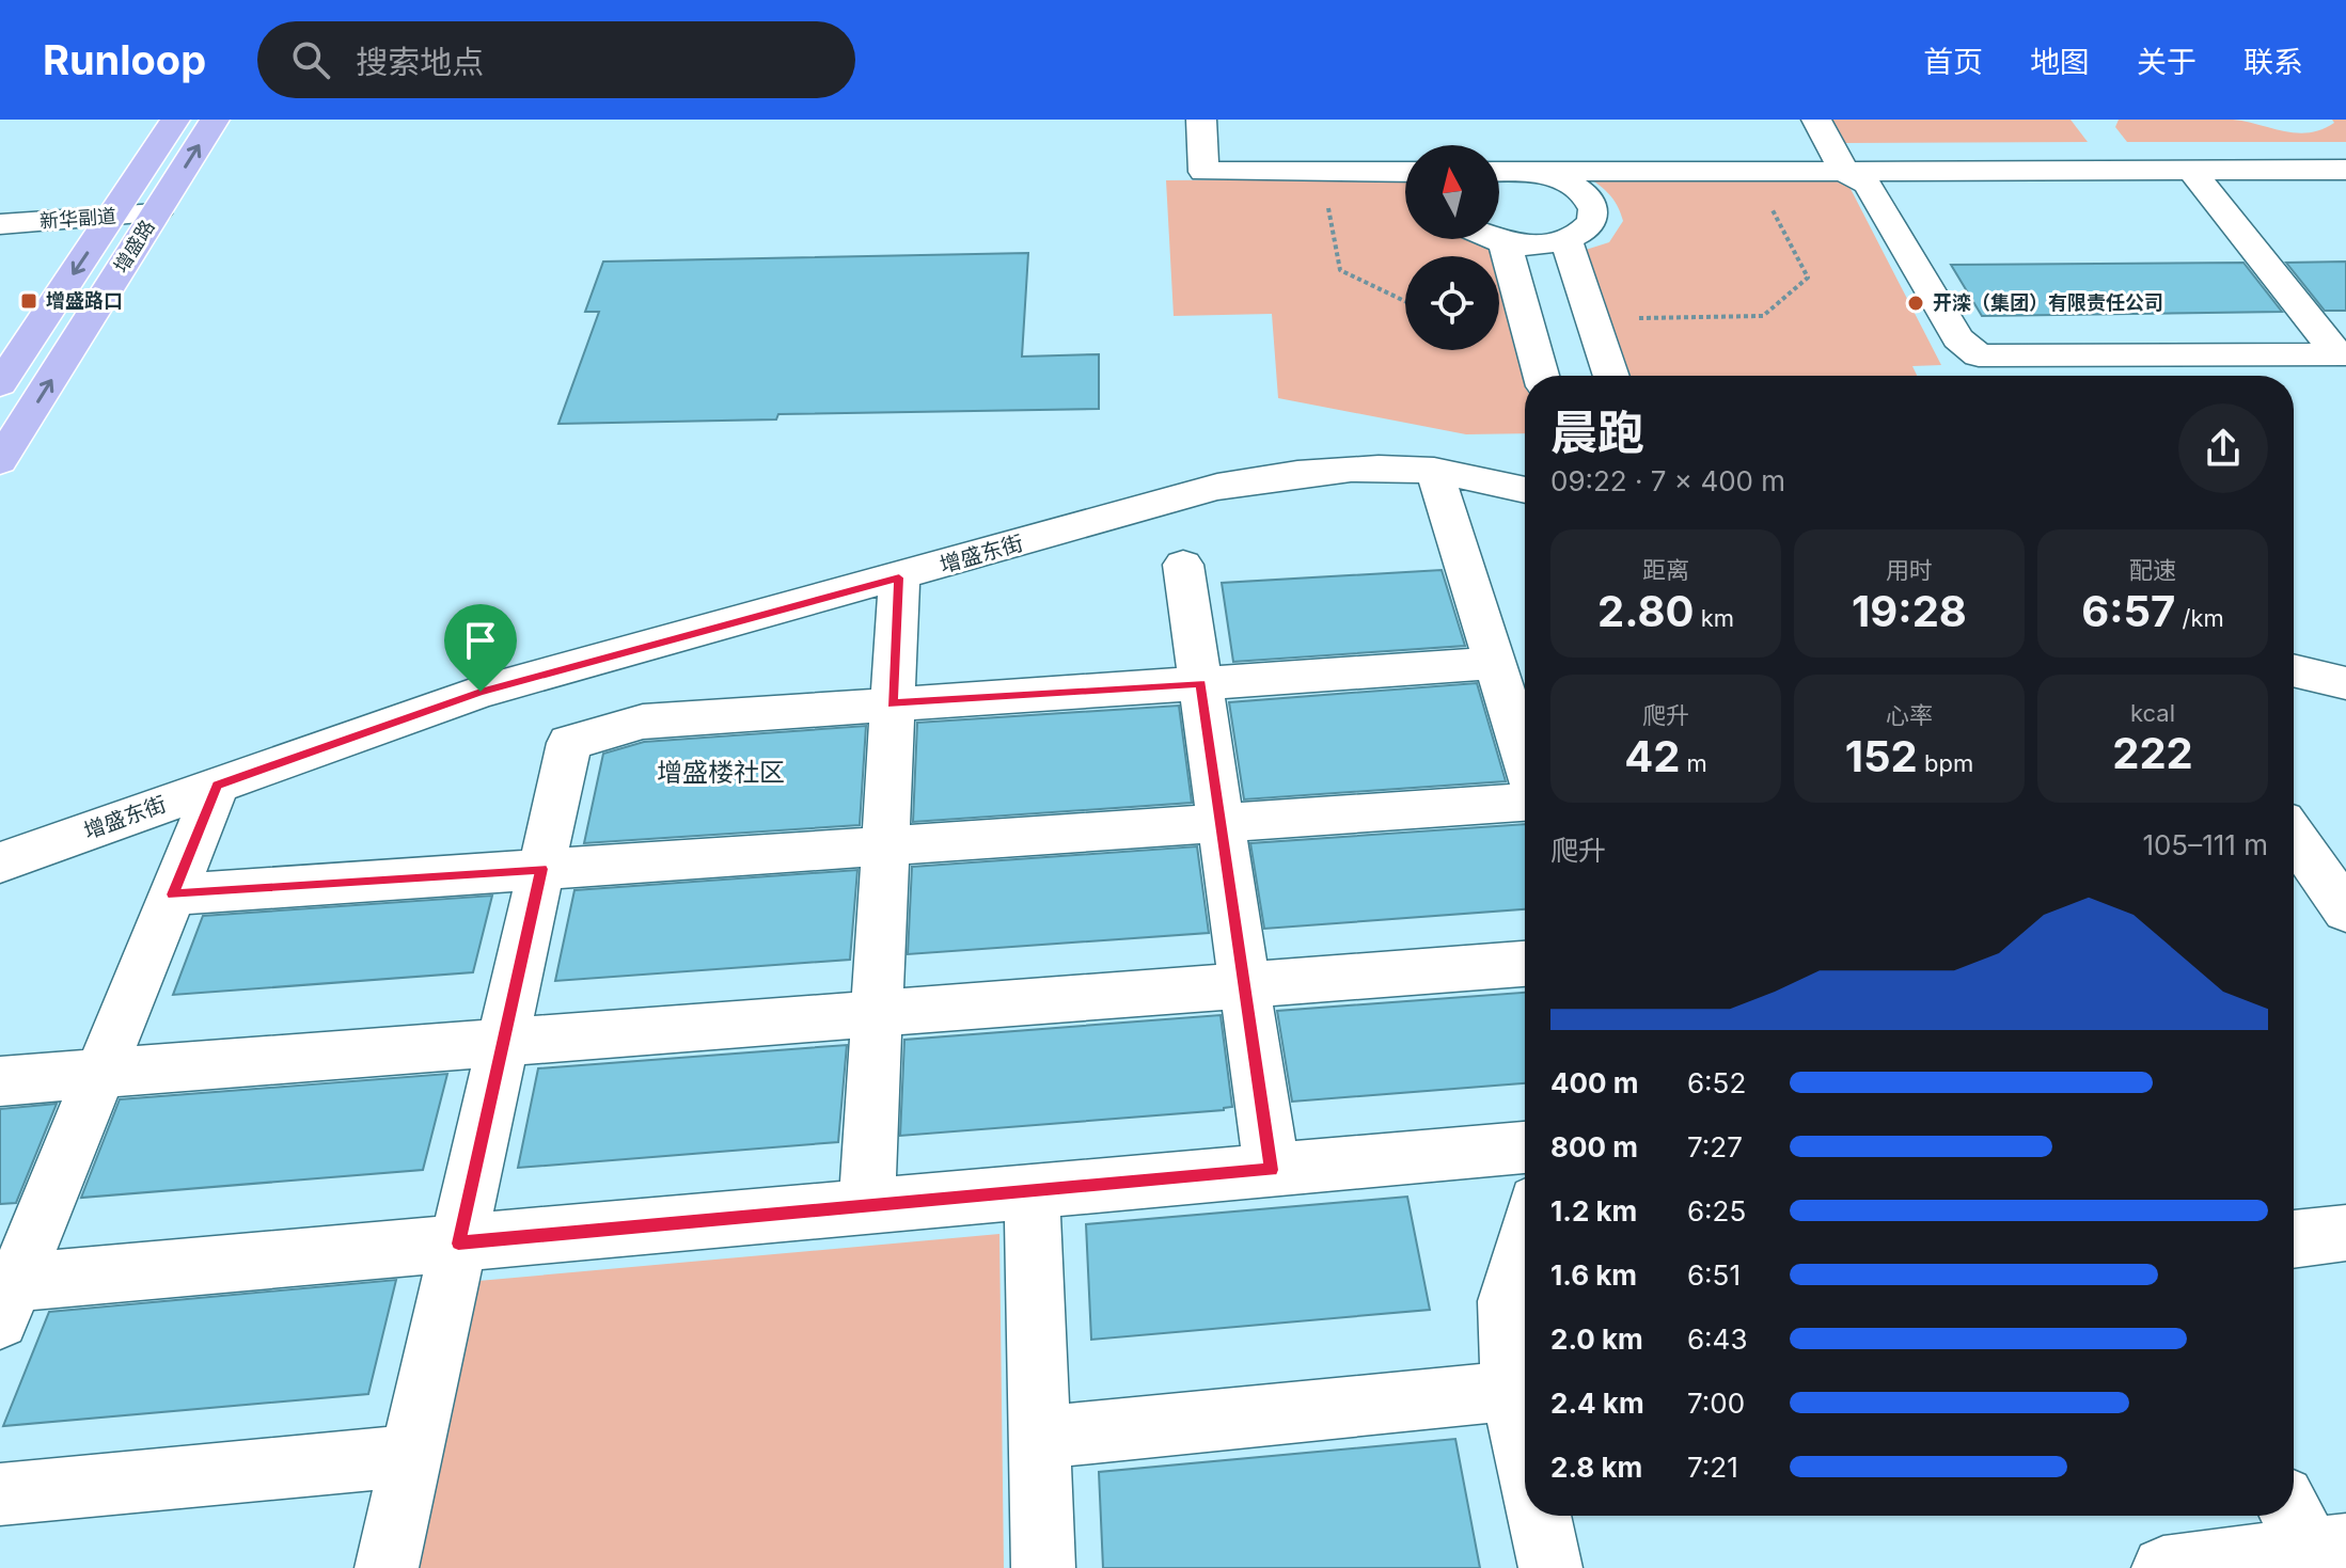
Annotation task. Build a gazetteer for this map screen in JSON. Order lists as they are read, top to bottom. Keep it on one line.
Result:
{"streets":{"main road":["增盛路"],"street":["新华副道","增盛东街"]},"crossings":[["新华副道","增盛路"]],"districts":["增盛楼社区"],"places":{"transit":["增盛路口"],"other":["开滦（集团）有限责任公司"]},"north":"top","page":{"header":"Runloop","search":"搜索地点","nav":["首页","地图","关于","联系"],"heading":["晨跑","09:22 · 7 × 400 m"],"stats":[["距离","2.80 km"],["用时","19:28"],["配速","6:57 /km"],["爬升","42 m"],["心率","152 bpm"],["kcal","222"]],"chart":["爬升","105–111 m"],"list":[{"name":"400 m","note":"6:52"},{"name":"800 m","note":"7:27"},{"name":"1.2 km","note":"6:25"},{"name":"1.6 km","note":"6:51"},{"name":"2.0 km","note":"6:43"},{"name":"2.4 km","note":"7:00"},{"name":"2.8 km","note":"7:21"}]}}
